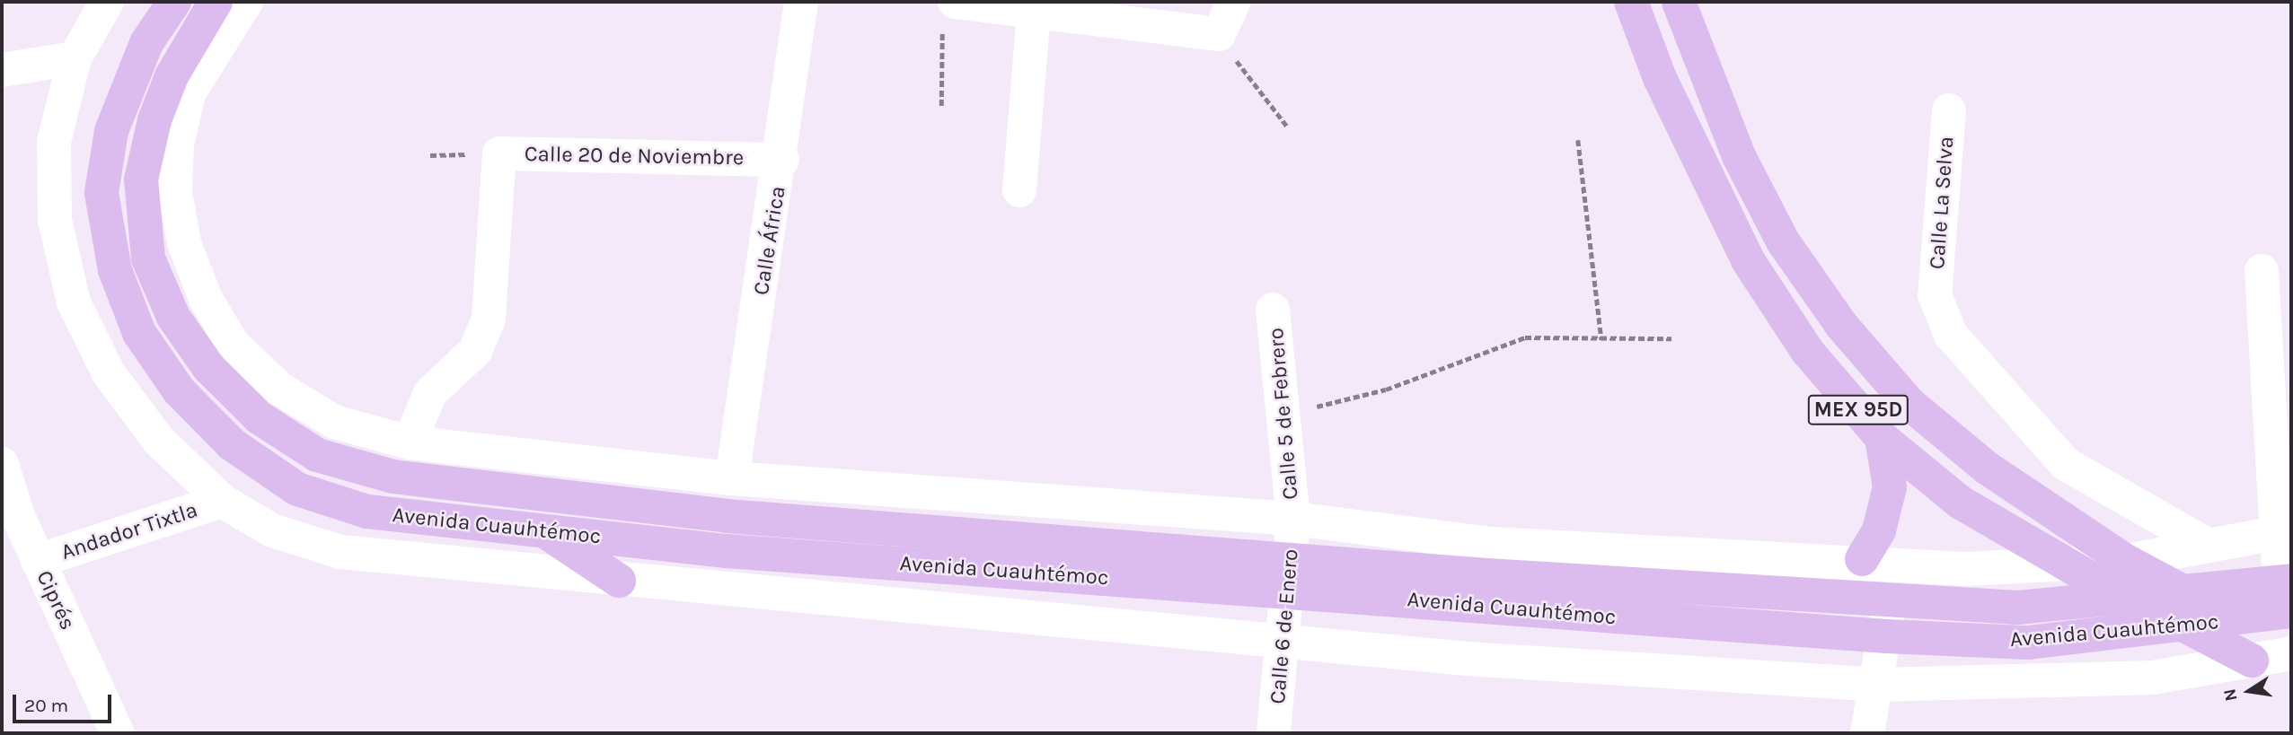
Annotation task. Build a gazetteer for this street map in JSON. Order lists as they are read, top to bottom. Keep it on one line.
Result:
{"streets":{"main road":["MEX 95D","Avenida Cuauhtémoc"],"street":["Calle 20 de Noviembre","Calle La Selva","Calle África","Calle 5 de Febrero","Andador Tixtla","Ciprés","Calle 6 de Enero"]},"crossings":[["Calle 20 de Noviembre","Calle África"],["MEX 95D","Avenida Cuauhtémoc"],["Calle 5 de Febrero","Calle 6 de Enero"],["Avenida Cuauhtémoc","Calle 6 de Enero"],["Andador Tixtla","Ciprés"]],"scale_bar":"20 m","north":"left"}
